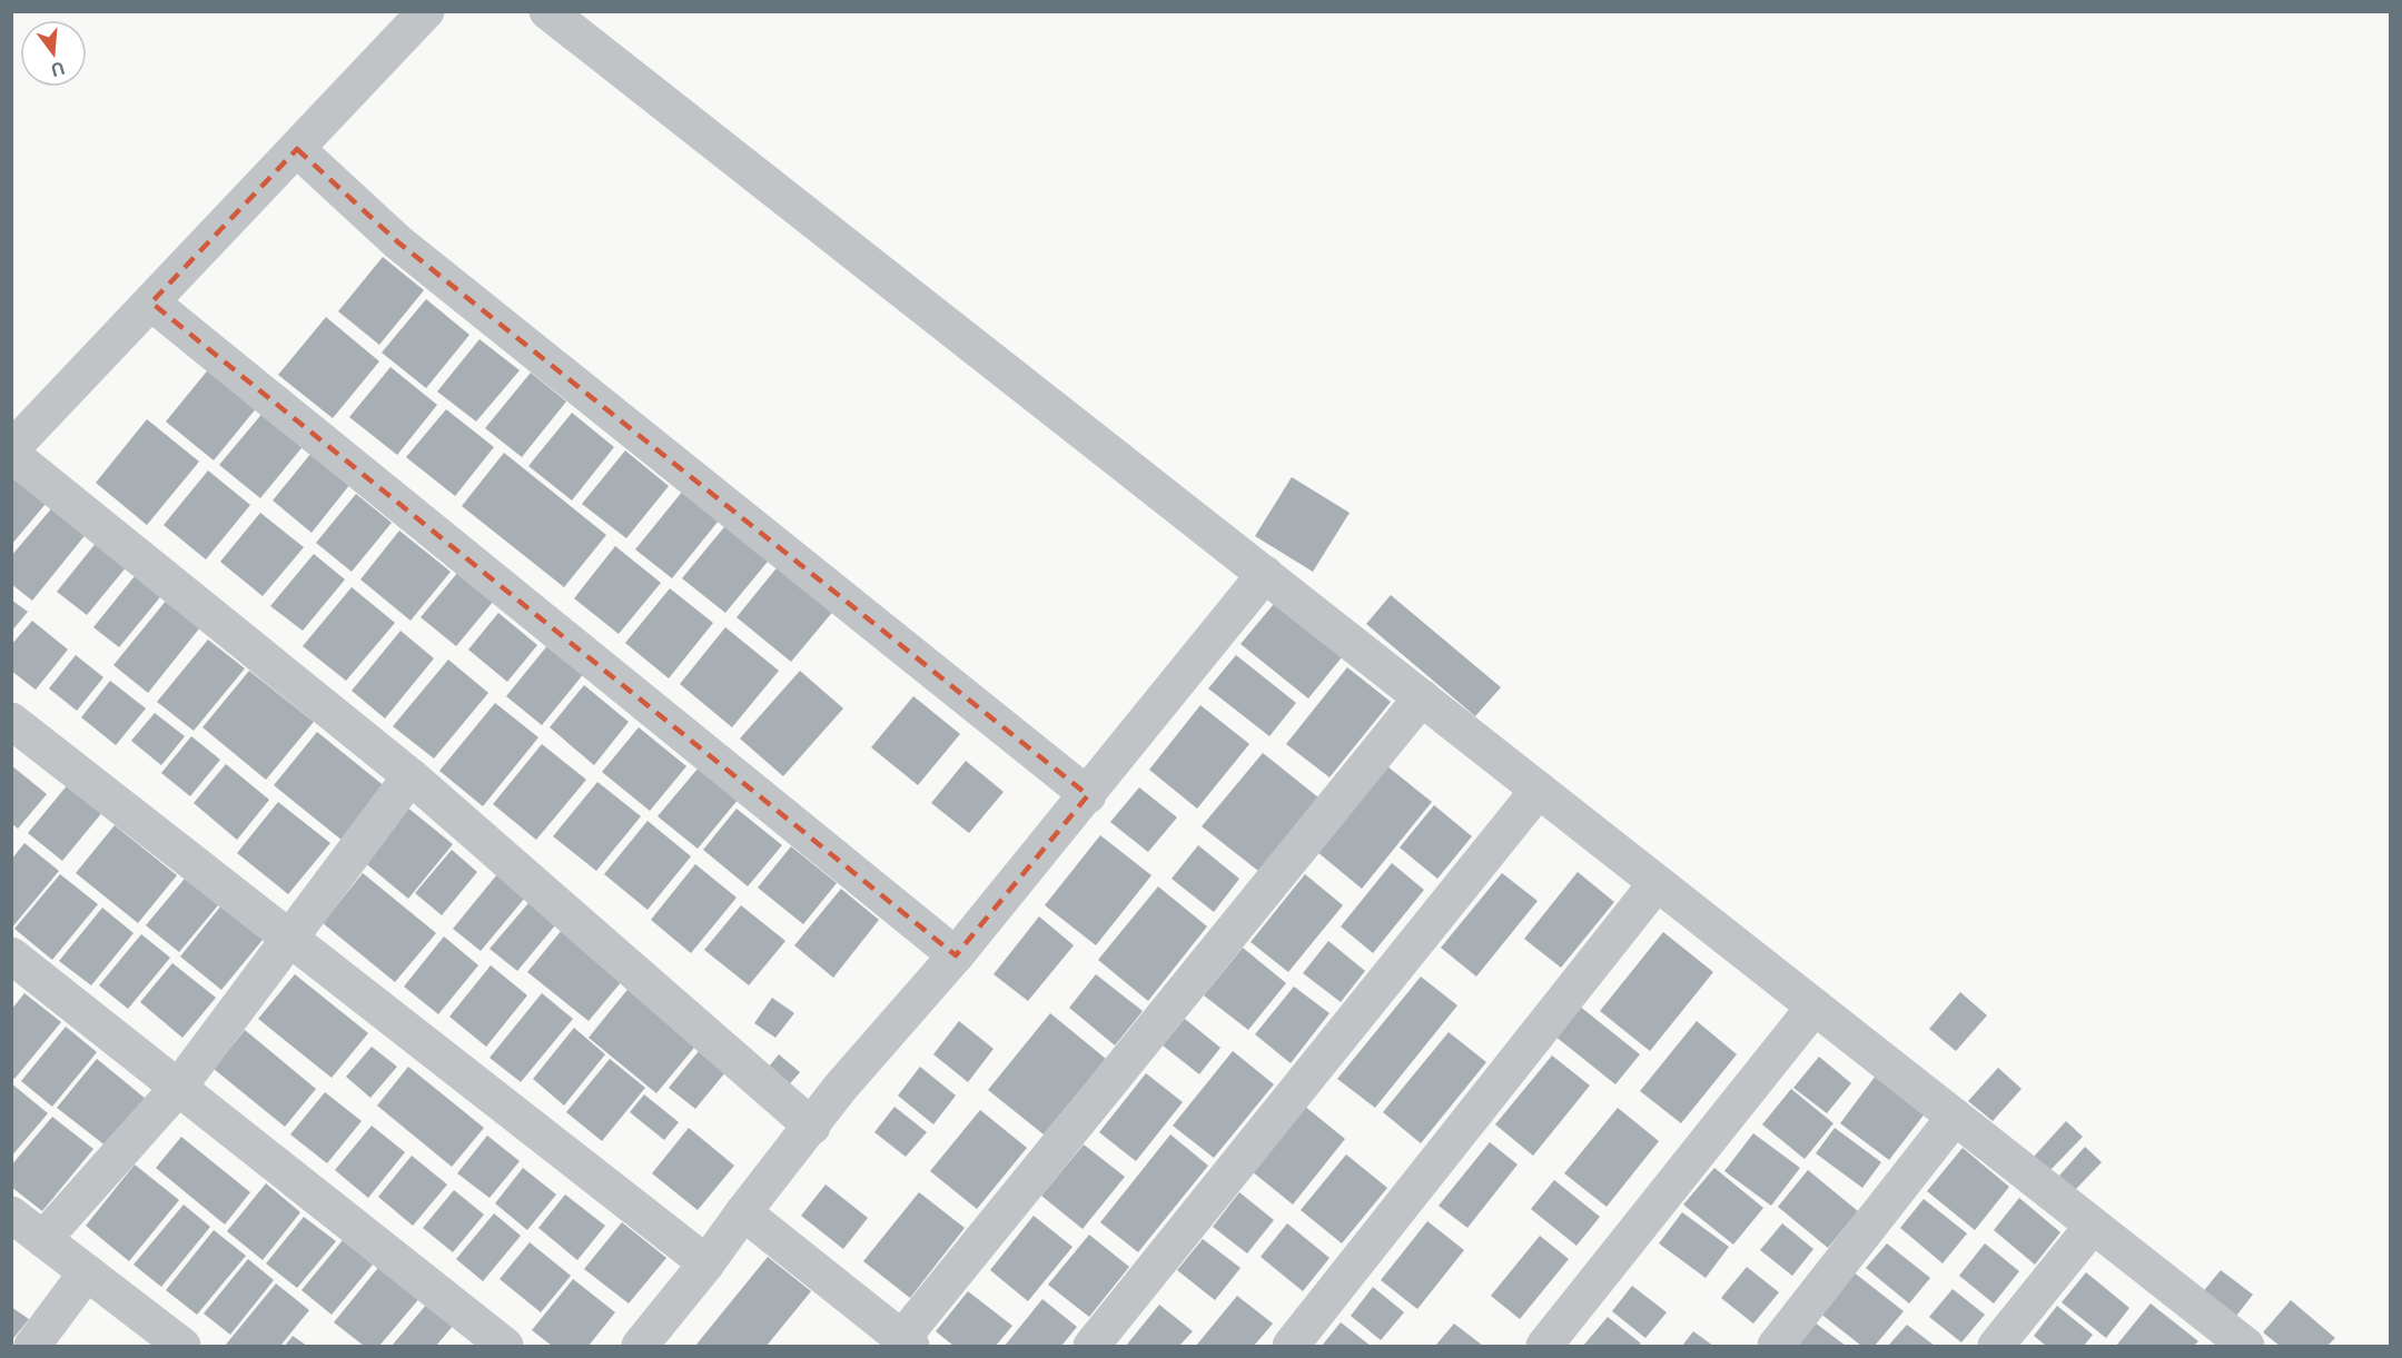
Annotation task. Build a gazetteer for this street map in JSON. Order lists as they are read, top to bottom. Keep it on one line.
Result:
{"north":"bottom"}
